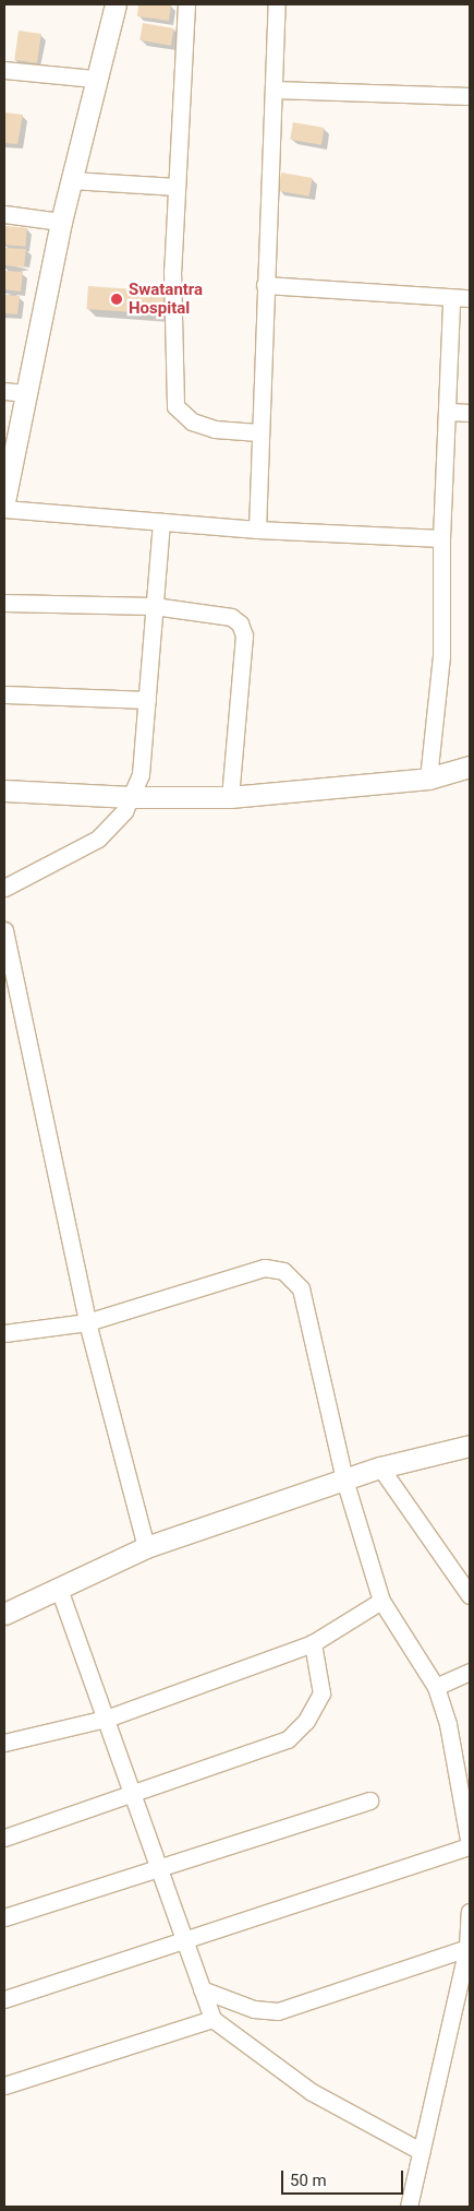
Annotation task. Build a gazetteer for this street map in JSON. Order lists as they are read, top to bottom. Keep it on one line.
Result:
{"places":["Swatantra Hospital"],"scale_bar":"50 m"}
